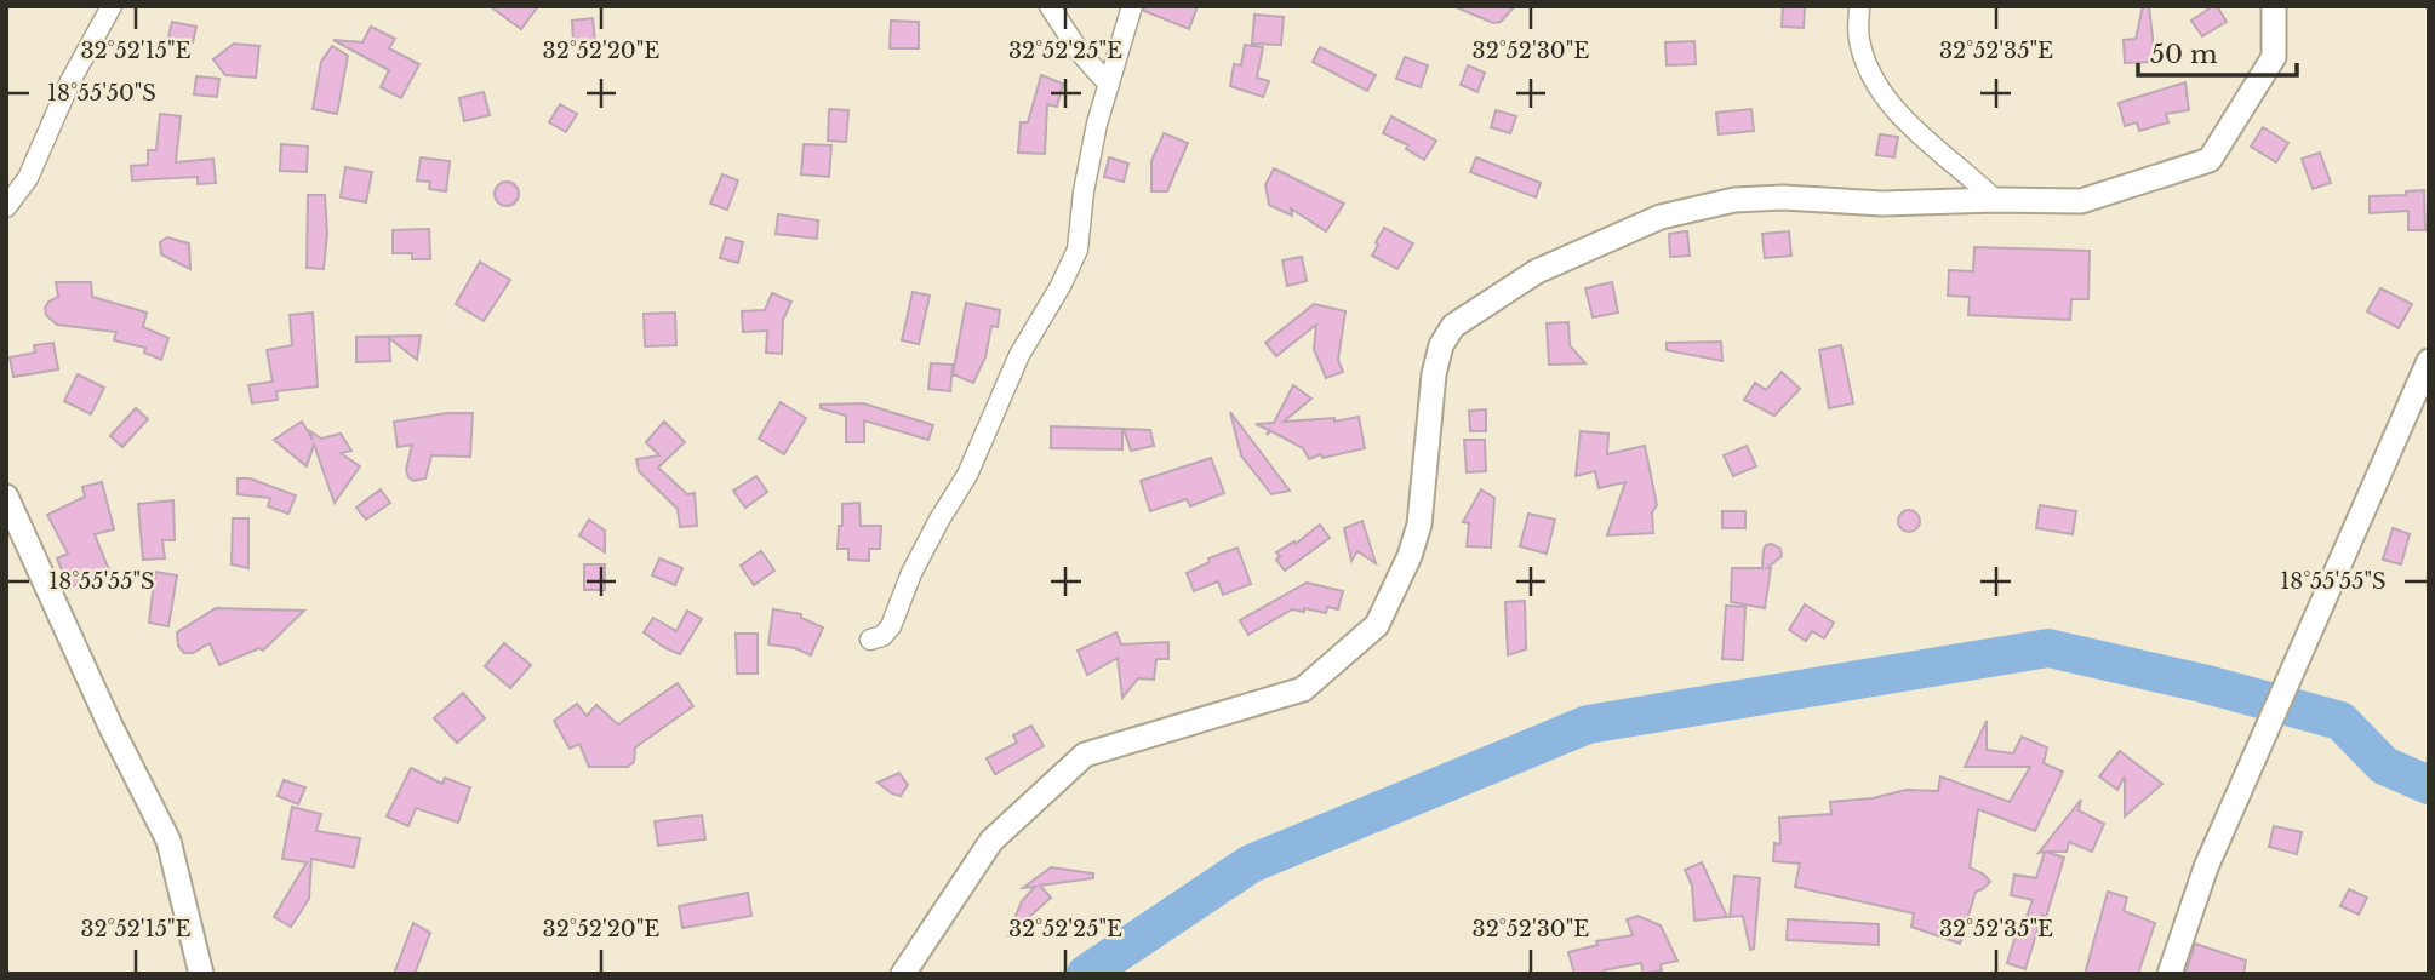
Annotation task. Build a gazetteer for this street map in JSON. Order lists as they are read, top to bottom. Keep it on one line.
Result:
{"scale_bar":"50 m","coordinates":["32°52'15\"E","32°52'20\"E","32°52'25\"E","32°52'30\"E","32°52'35\"E","18°55'50\"S","18°55'55\"S"]}
